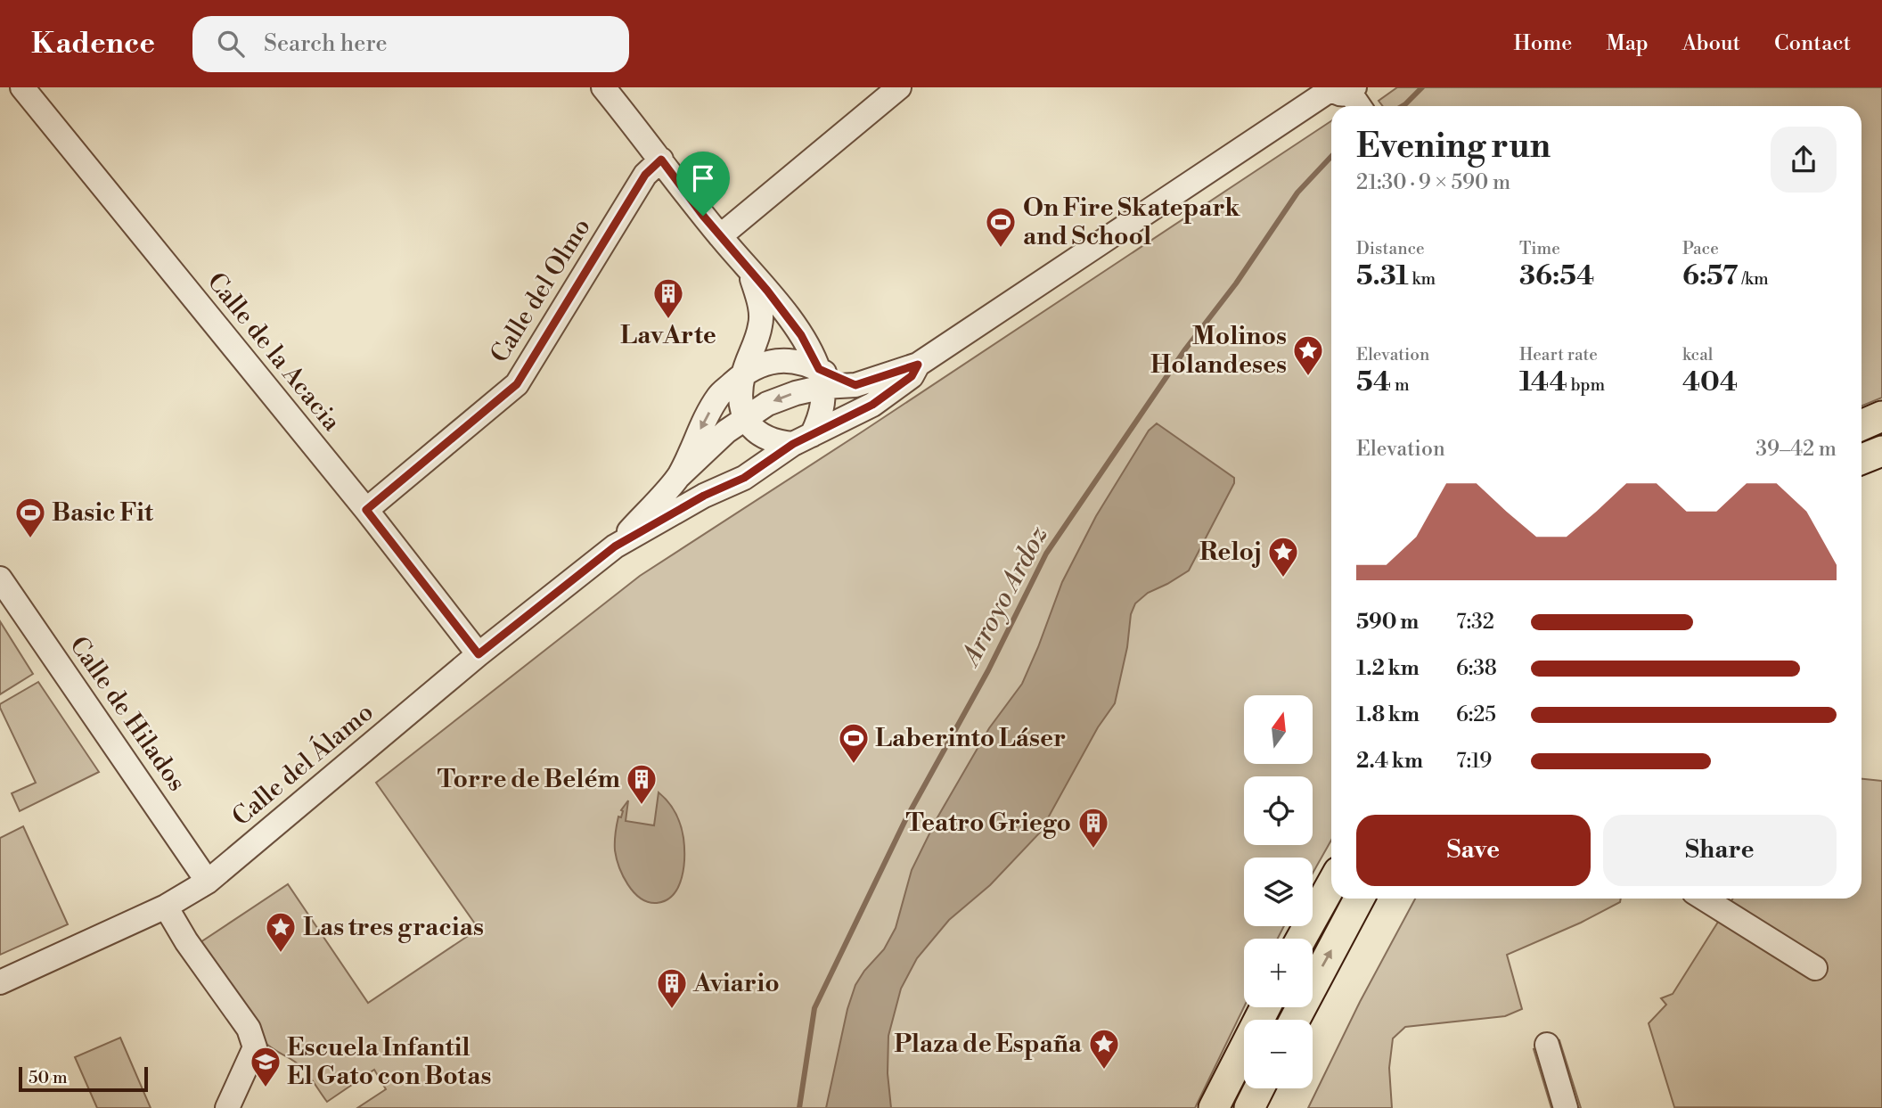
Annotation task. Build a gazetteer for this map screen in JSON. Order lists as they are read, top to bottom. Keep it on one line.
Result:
{"streets":{"street":["Calle del Olmo","Calle de la Acacia","Calle de Hilados","Calle del Álamo"]},"crossings":[["Calle del Olmo","Calle de la Acacia"],["Calle de la Acacia","Calle del Álamo"],["Calle de Hilados","Calle del Álamo"]],"water":["Arroyo Ardoz"],"places":{"sports":["On Fire Skatepark and School","Basic Fit","Laberinto Láser"],"building":["LavArte","Torre de Belém","Teatro Griego","Aviario"],"place":["Molinos Holandeses","Reloj","Las tres gracias","Plaza de España"],"school or university":["Escuela Infantil El Gato con Botas"]},"scale_bar":"50 m","north":"top","page":{"header":"Kadence","search":"Search here","nav":["Home","Map","About","Contact"],"heading":["Evening run","21:30 · 9 × 590 m"],"stats":[["Distance","5.31 km"],["Time","36:54"],["Pace","6:57 /km"],["Elevation","54 m"],["Heart rate","144 bpm"],["kcal","404"]],"chart":["Elevation","39–42 m"],"list":[{"name":"590 m","note":"7:32"},{"name":"1.2 km","note":"6:38"},{"name":"1.8 km","note":"6:25"},{"name":"2.4 km","note":"7:19"}],"map_buttons":["+","−"],"buttons":["Save","Share"],"scale":"50 m"}}
